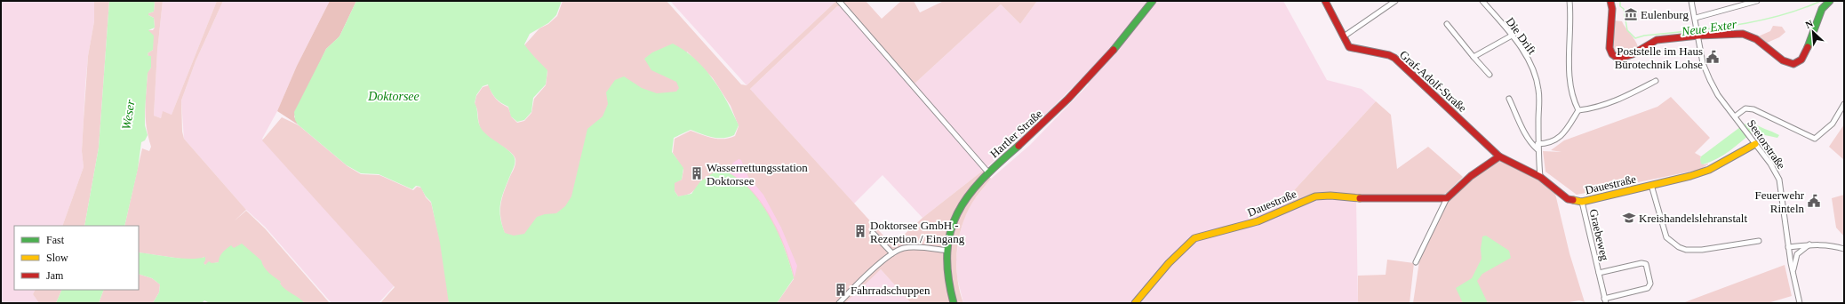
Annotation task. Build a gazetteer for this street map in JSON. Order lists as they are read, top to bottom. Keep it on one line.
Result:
{"streets":{"street":["Die Drift","Graf-Adolf-Straße","Hartler Straße","Seetorstraße","Dauestraße","Graebeweg"]},"crossings":[["Die Drift","Dauestraße"],["Graf-Adolf-Straße","Dauestraße"],["Seetorstraße","Dauestraße"],["Dauestraße","Graebeweg"]],"water":["Neue Exter","Doktorsee","Weser"],"places":{"museum":["Eulenburg"],"public building":["Poststelle im Haus Bürotechnik Lohse","Feuerwehr Rinteln"],"building":["Wasserrettungsstation Doktorsee","Doktorsee GmbH - Rezeption / Eingang","Fahrradschuppen"],"school or university":["Kreishandelslehranstalt"]},"legend":["Fast","Slow","Jam"],"north":"top left"}
